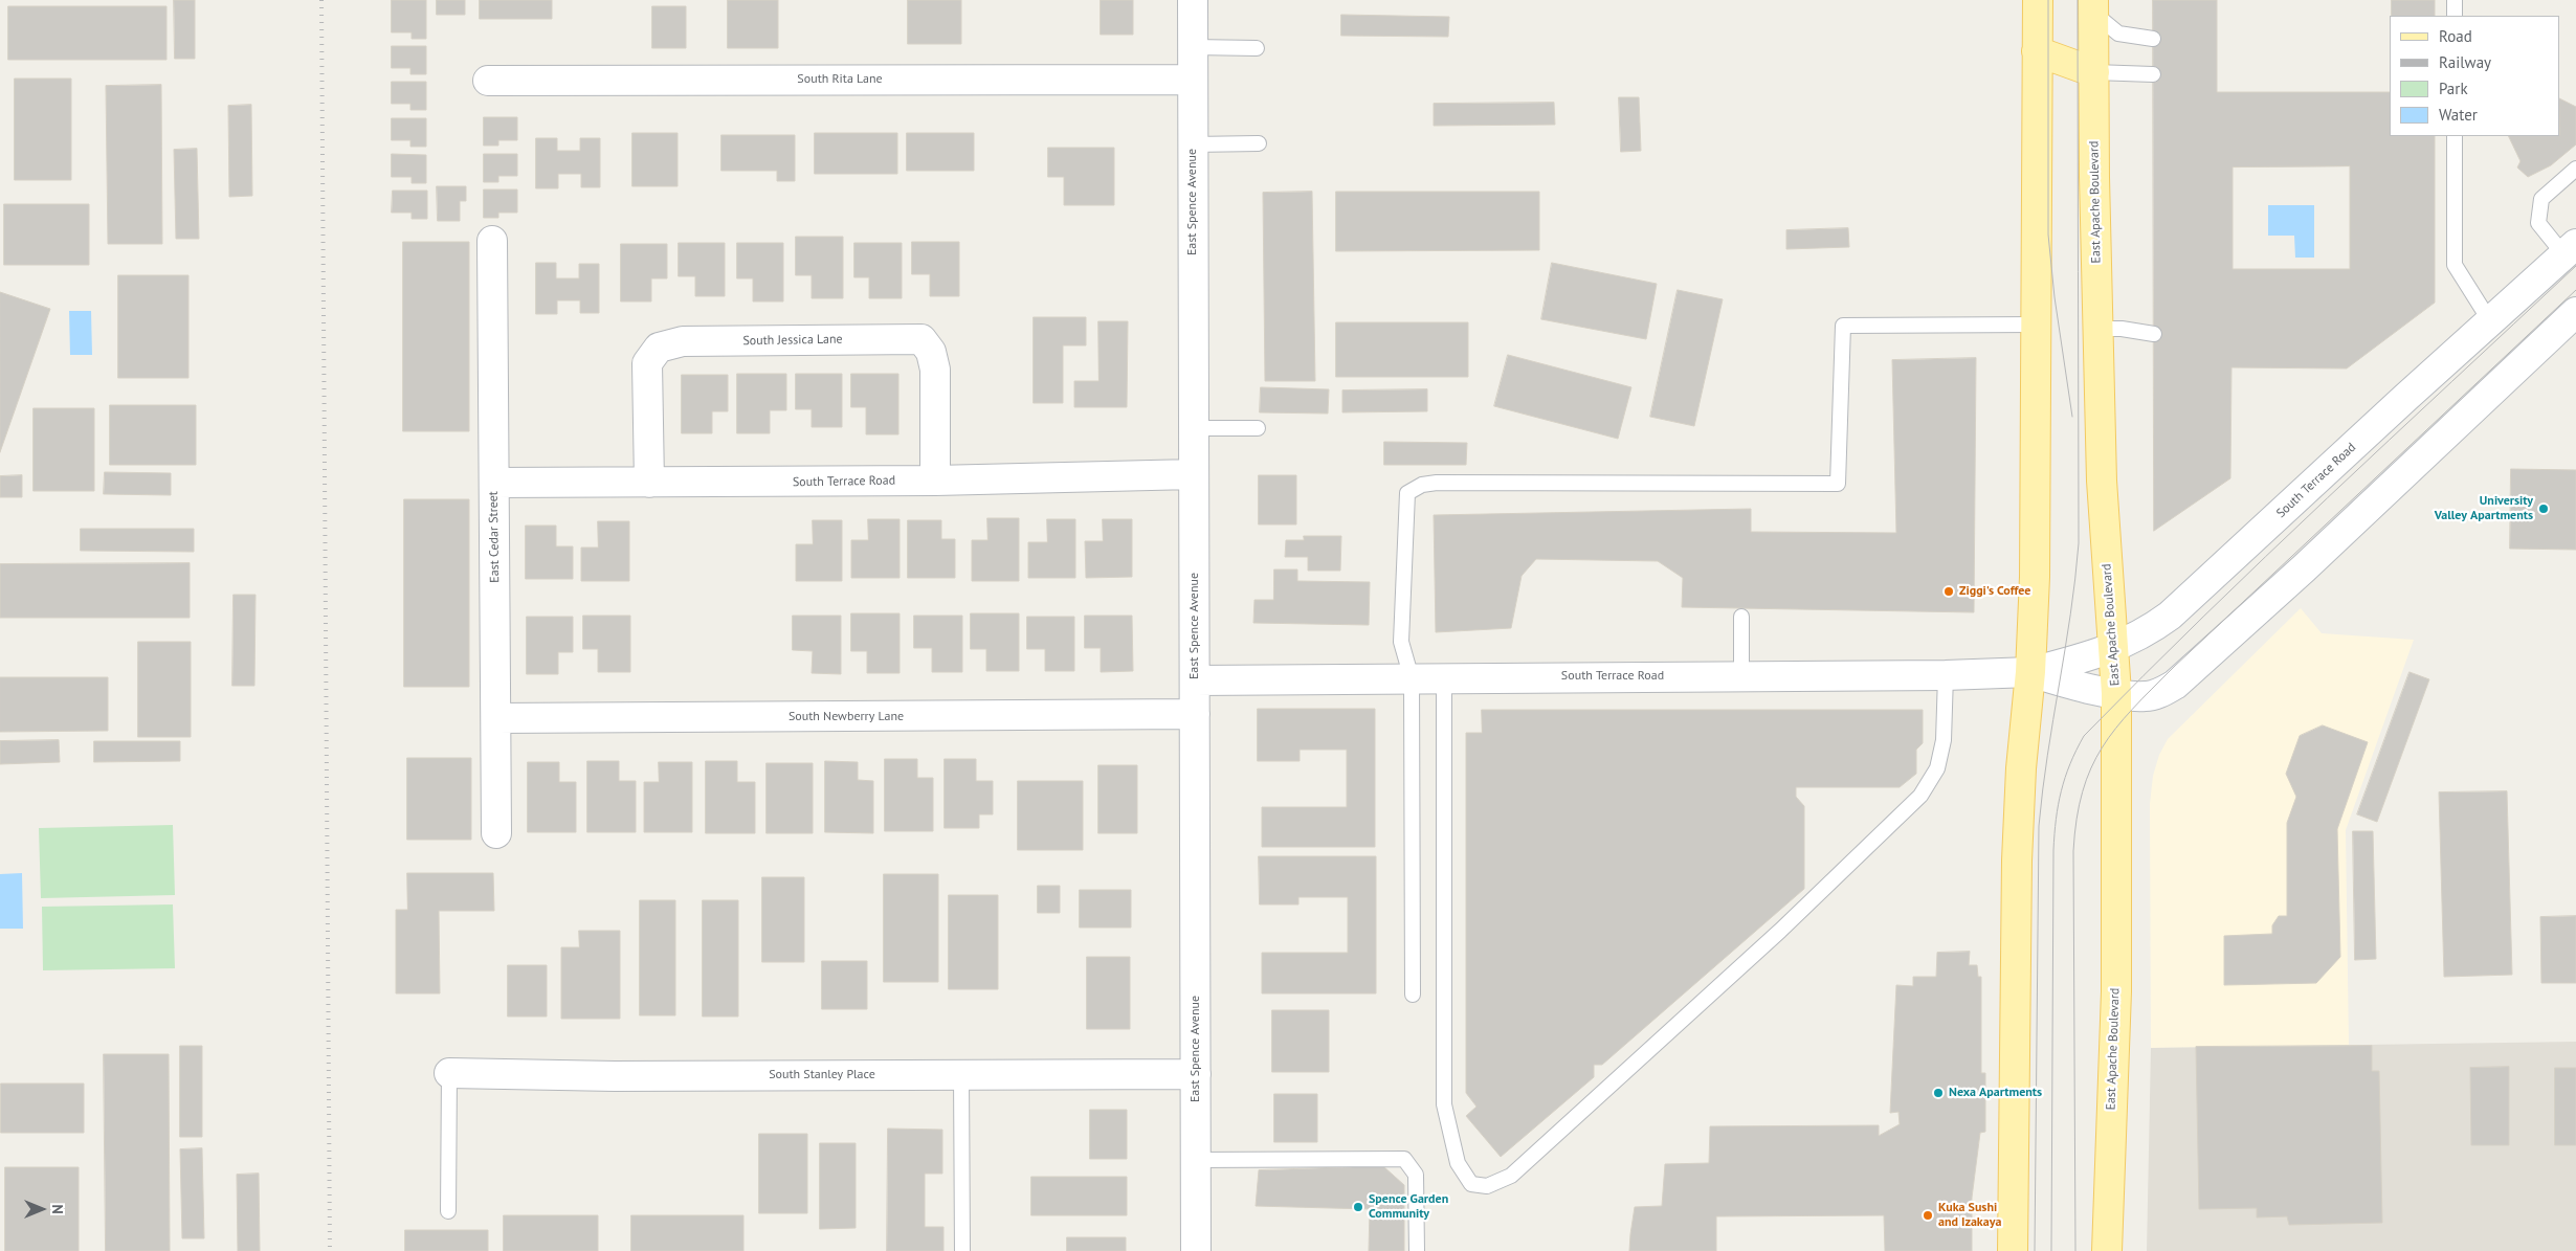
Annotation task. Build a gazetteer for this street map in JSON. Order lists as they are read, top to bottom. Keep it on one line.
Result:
{"streets":{"main road":["East Apache Boulevard"],"street":["South Rita Lane","East Spence Avenue","South Jessica Lane","South Terrace Road","East Cedar Street","South Newberry Lane","South Stanley Place"]},"crossings":[["South Rita Lane","East Spence Avenue"],["East Spence Avenue","South Terrace Road"],["East Spence Avenue","South Newberry Lane"],["East Spence Avenue","South Stanley Place"],["East Apache Boulevard","South Terrace Road"],["South Jessica Lane","South Terrace Road"],["South Terrace Road","East Cedar Street"],["East Cedar Street","South Newberry Lane"]],"places":["University Valley Apartments","Ziggi's Coffee","Nexa Apartments","Spence Garden Community","Kuka Sushi and Izakaya"],"legend":["Road","Railway","Park","Water"],"north":"right"}
